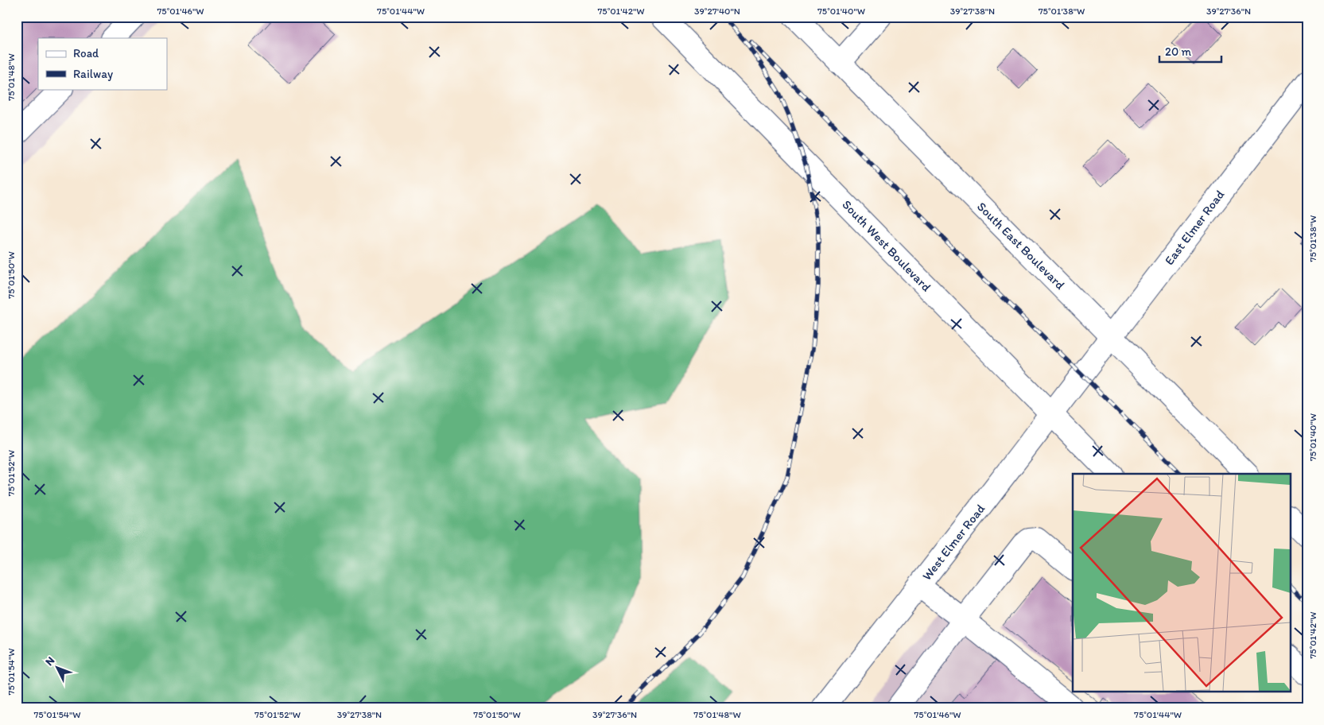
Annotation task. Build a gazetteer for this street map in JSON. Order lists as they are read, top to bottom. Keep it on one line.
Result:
{"streets":{"main road":["East Elmer Road","South West Boulevard","South East Boulevard","West Elmer Road"]},"crossings":[["East Elmer Road","South East Boulevard"],["East Elmer Road","West Elmer Road"],["South West Boulevard","West Elmer Road"]],"legend":["Road","Railway"],"scale_bar":"20 m","north":"top left","coordinates":["75°01'46\"W","75°01'44\"W","75°01'42\"W","39°27'40\"N","75°01'40\"W","39°27'38\"N","75°01'38\"W","39°27'36\"N","75°01'48\"W","75°01'50\"W","75°01'52\"W","75°01'54\"W"]}
